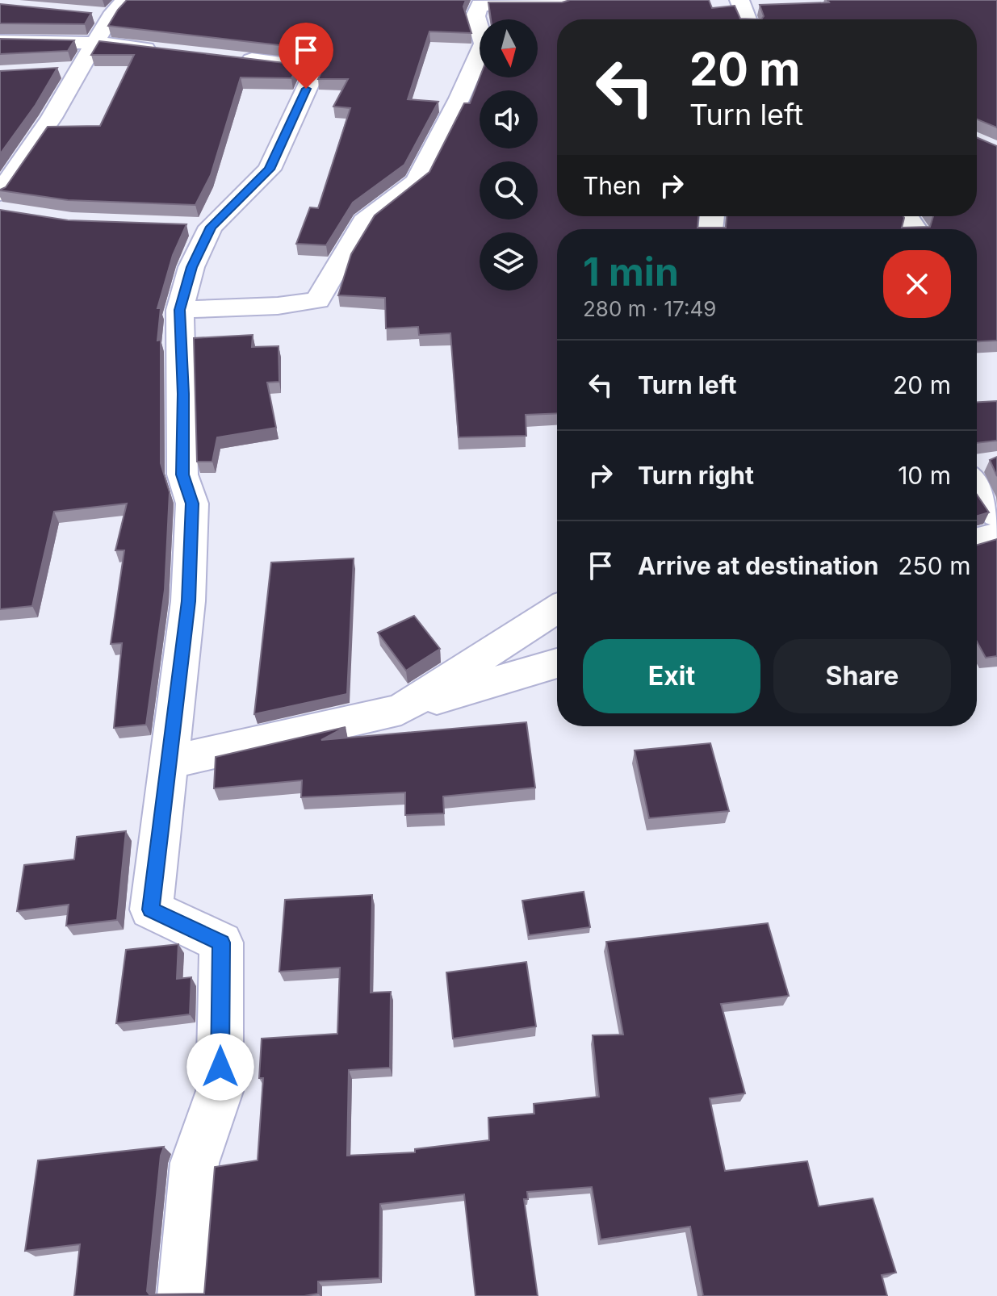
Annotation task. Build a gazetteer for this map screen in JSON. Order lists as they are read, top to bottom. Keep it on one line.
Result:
{"north":"bottom","page":{"turn":["20 m","Turn left"],"then":"Then","heading":["1 min","280 m · 17:49"],"list":[{"name":"Turn left","value":"20 m"},{"name":"Turn right","value":"10 m"},{"name":"Arrive at destination","value":"250 m"}],"buttons":["Exit","Share"]}}
